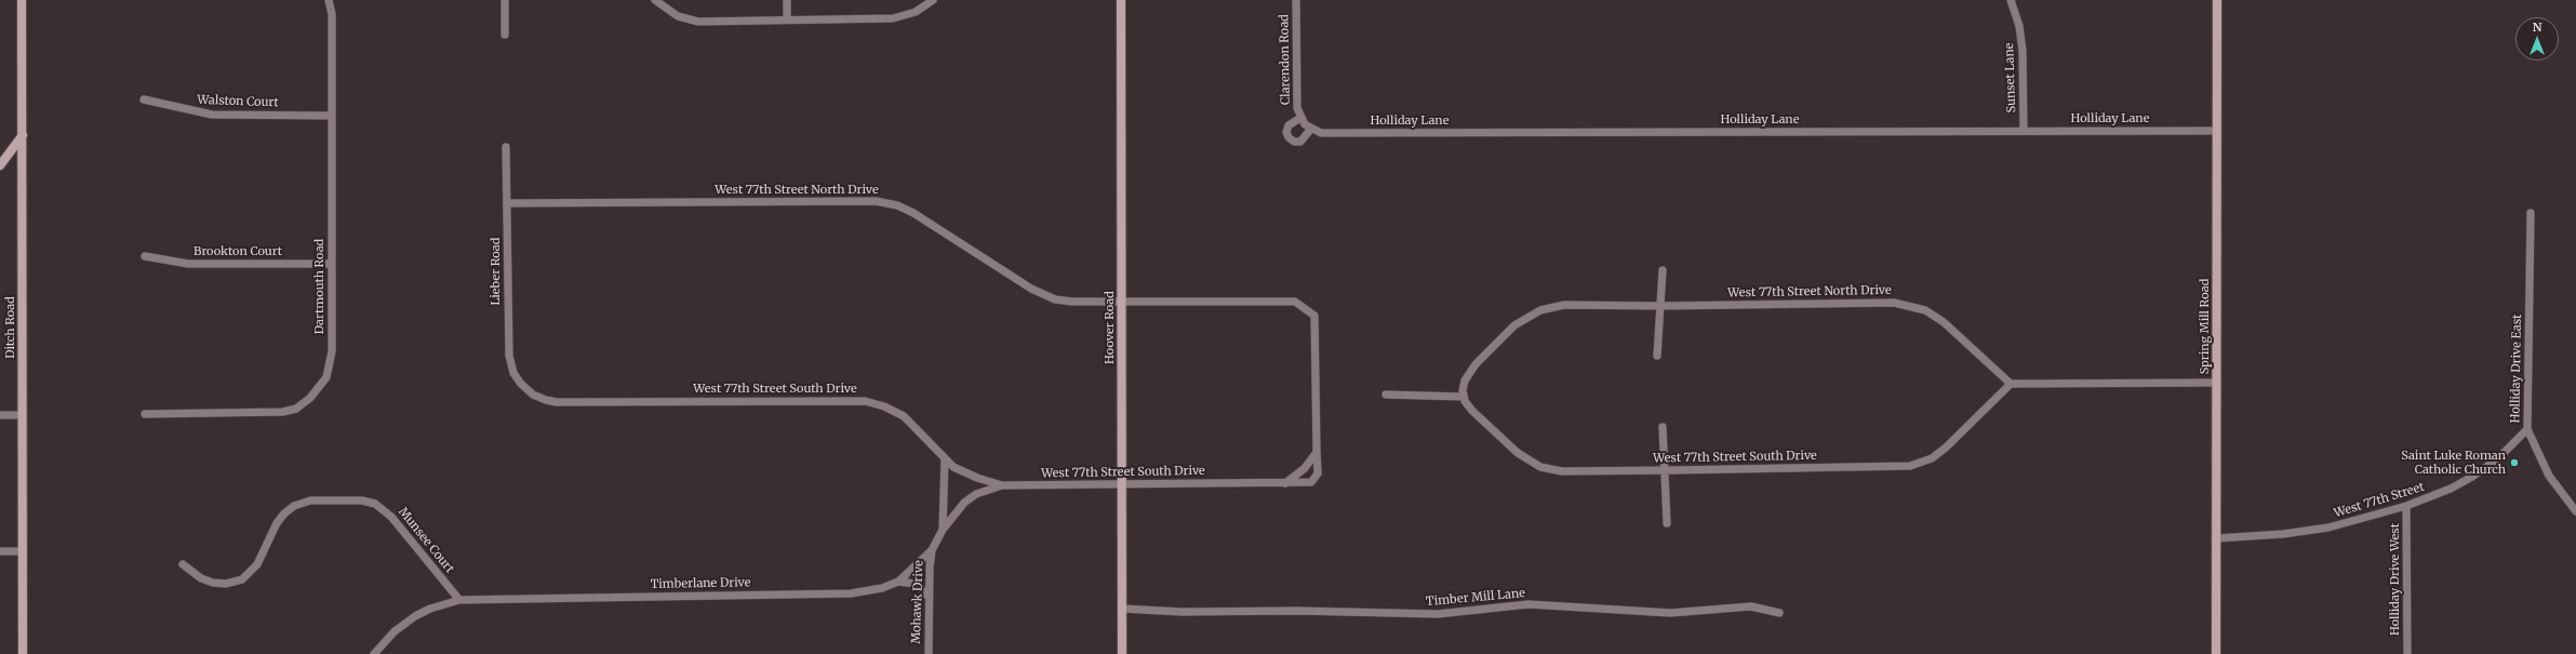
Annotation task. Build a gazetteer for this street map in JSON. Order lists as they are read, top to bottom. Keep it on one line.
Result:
{"streets":{"street":["Clarendon Road","Sunset Lane","Walston Court","Holliday Lane","West 77th Street North Drive","Brookton Court","Lieber Road","Dartmouth Road","Spring Mill Road","Ditch Road","Hoover Road","Holliday Drive East","West 77th Street South Drive","West 77th Street","Munsee Court","Holliday Drive West","Timberlane Drive","Timber Mill Lane","Mohawk Drive"]},"crossings":[["Clarendon Road","Holliday Lane"],["Sunset Lane","Holliday Lane"],["Walston Court","Dartmouth Road"],["Holliday Lane","Spring Mill Road"],["West 77th Street North Drive","Lieber Road"],["West 77th Street North Drive","Hoover Road"],["West 77th Street North Drive","West 77th Street South Drive"],["Brookton Court","Dartmouth Road"],["Lieber Road","West 77th Street South Drive"],["Spring Mill Road","West 77th Street"],["Hoover Road","West 77th Street South Drive"],["Hoover Road","Timber Mill Lane"],["Holliday Drive East","West 77th Street"],["West 77th Street South Drive","Timberlane Drive"],["West 77th Street","Holliday Drive West"],["Munsee Court","Timberlane Drive"],["Timberlane Drive","Mohawk Drive"]],"places":["Saint Luke Roman Catholic Church"],"north":"top"}
